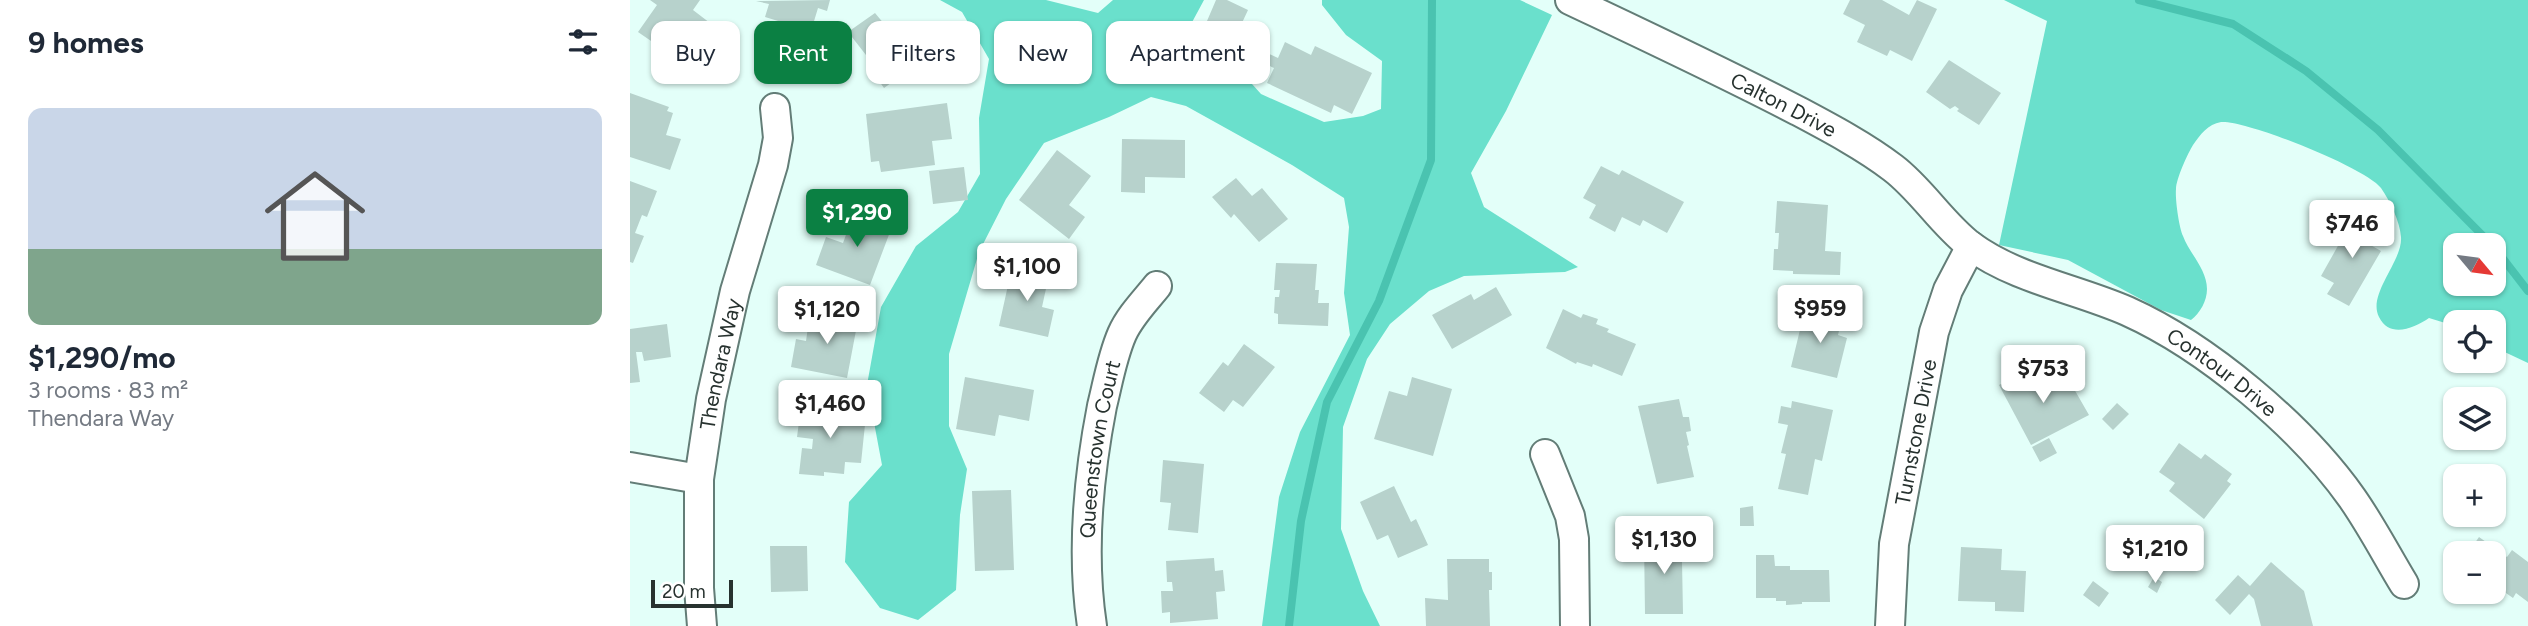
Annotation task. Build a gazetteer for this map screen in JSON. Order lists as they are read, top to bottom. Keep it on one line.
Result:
{"streets":{"street":["Calton Drive","Thendara Way","Contour Drive","Turnstone Drive","Queenstown Court"]},"crossings":[["Calton Drive","Contour Drive"],["Calton Drive","Turnstone Drive"],["Contour Drive","Turnstone Drive"]],"scale_bar":"20 m","north":"bottom right","page":{"heading":"9 homes","chip":["Buy","Rent","Filters","New","Apartment"],"list":[{"name":"$1,290/mo","note":"3 rooms · 83 m² · Thendara Way"}],"price":["$1,290","$746","$1,100","$959","$1,120","$753","$1,460","$1,130","$1,210"],"map_buttons":["+","−"],"scale":"20 m"}}
